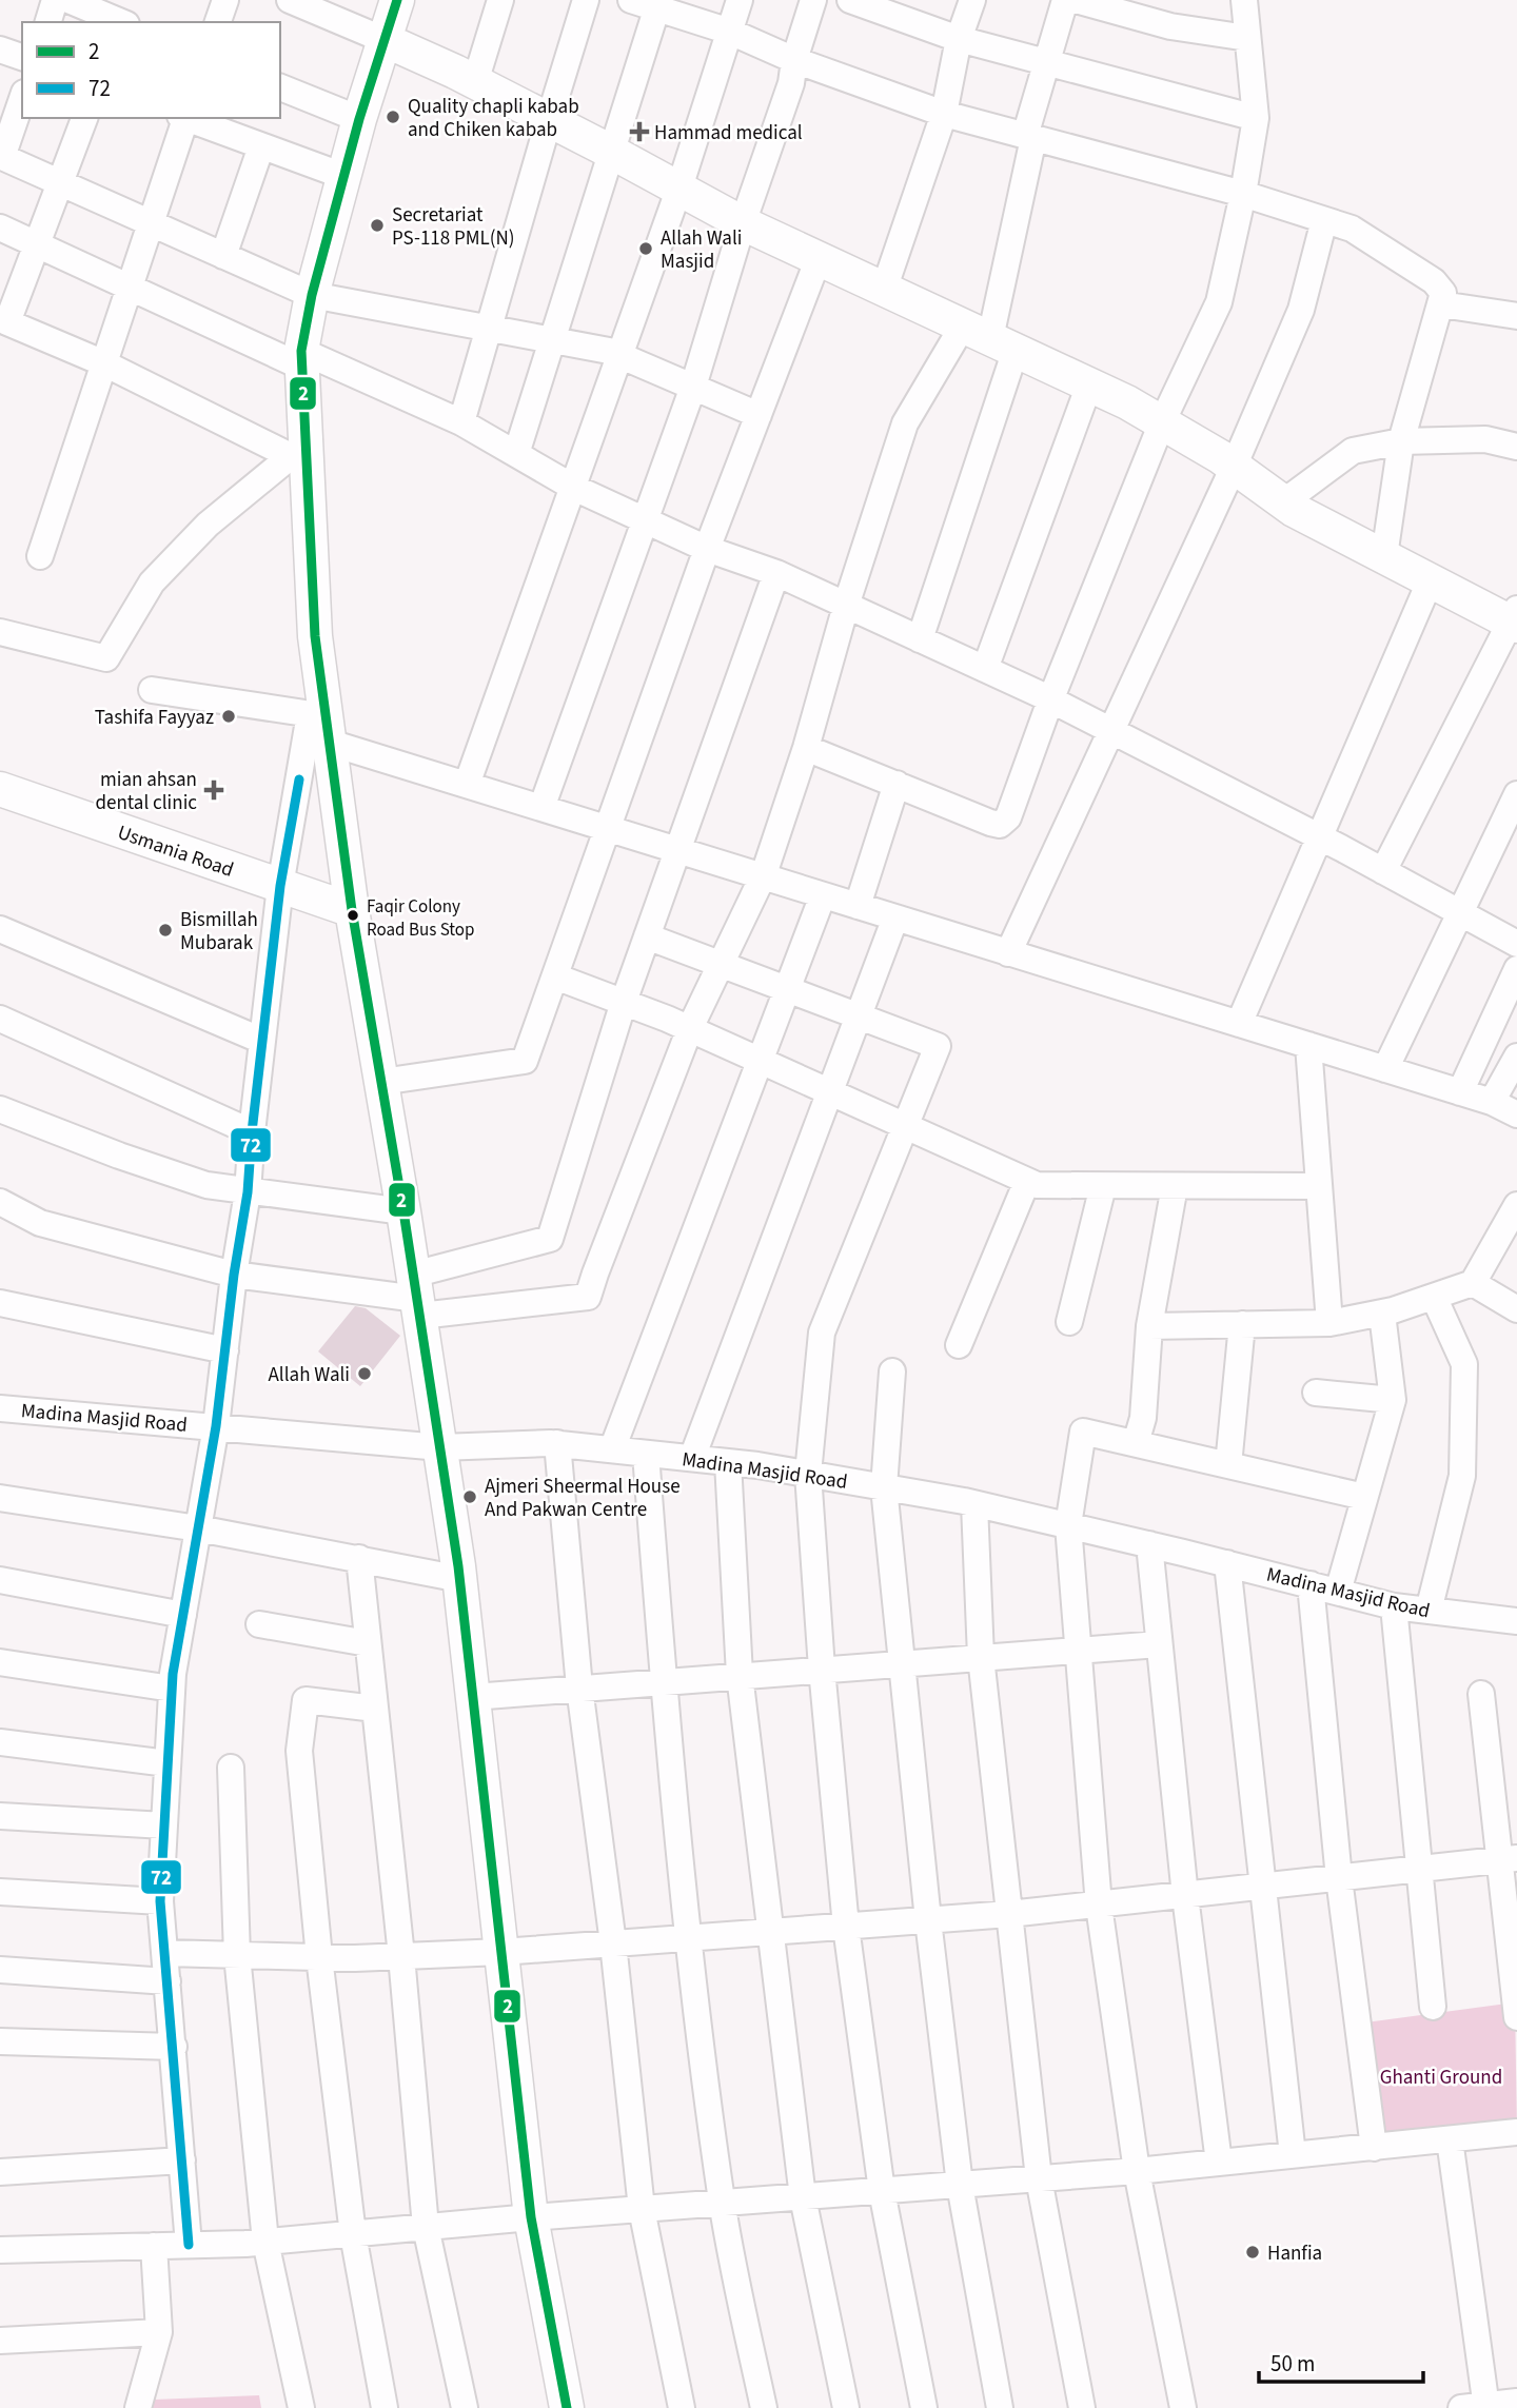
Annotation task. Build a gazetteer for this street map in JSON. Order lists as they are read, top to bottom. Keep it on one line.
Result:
{"streets":{"main road":["Usmania Road"],"street":["Madina Masjid Road"]},"parks":["Ghanti Ground"],"places":{"other":["Quality chapli kabab and Chiken kabab","Secretariat PS-118 PML(N)","Allah Wali Masjid","Tashifa Fayyaz","Faqir Colony Road Bus Stop","Bismillah Mubarak","Allah Wali","Ajmeri Sheermal House And Pakwan Centre","Hanfia"],"health":["Hammad medical","mian ahsan dental clinic"]},"lines":["transit line 2","transit line 72"],"legend":["2","72"],"scale_bar":"50 m"}
